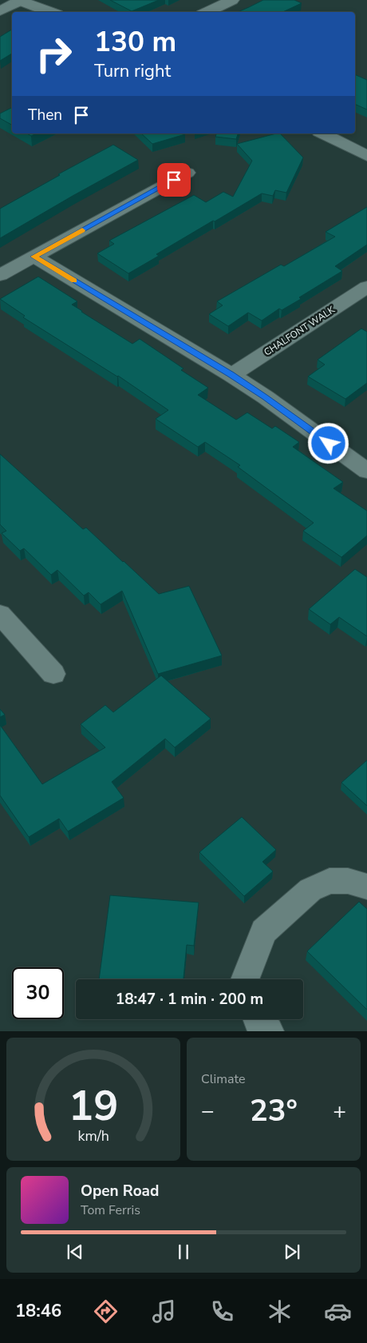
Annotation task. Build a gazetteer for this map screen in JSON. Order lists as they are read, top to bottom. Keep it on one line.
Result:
{"streets":{"street":["CHALFONT WALK"]},"page":{"turn":["130 m","Turn right"],"then":"Then","limit":"30","trip":"18:47 · 1 min · 200 m","tile":"Climate","heat":["−","23°","+"],"song":["Open Road","Tom Ferris"],"tabs":"18:46","gauge":["19","km/h"]}}
